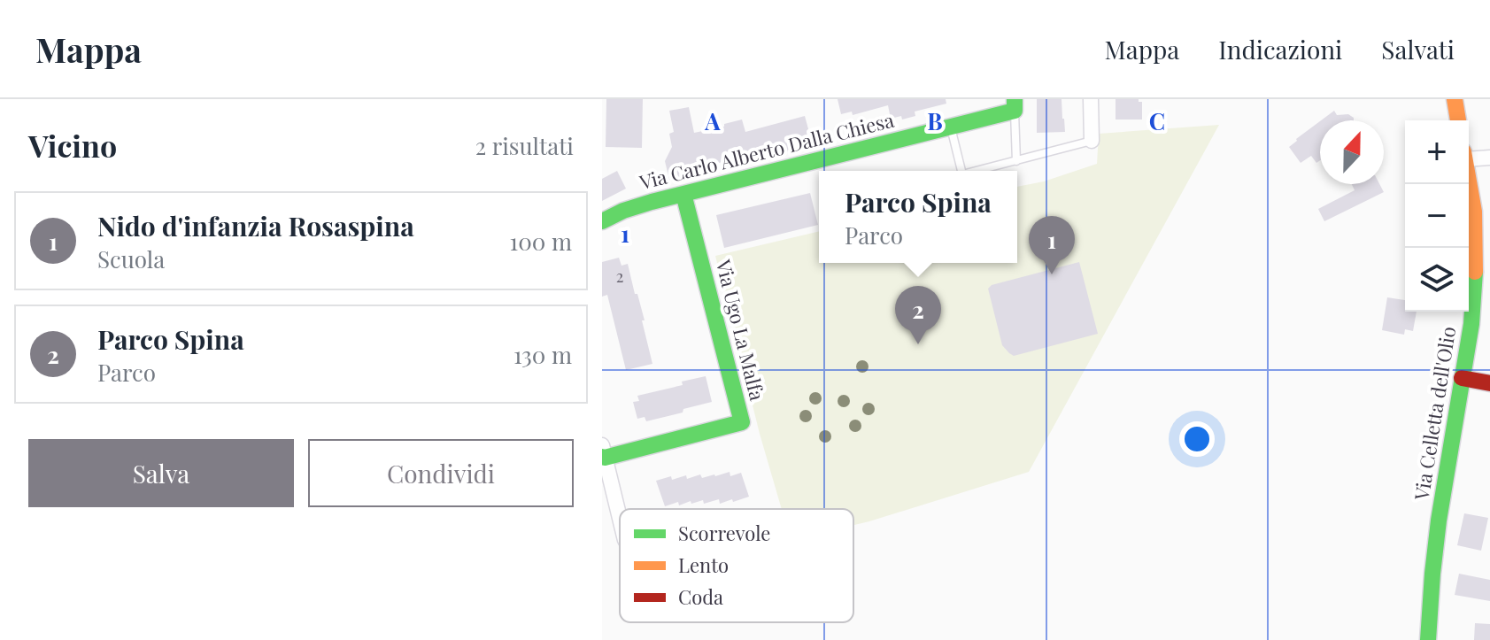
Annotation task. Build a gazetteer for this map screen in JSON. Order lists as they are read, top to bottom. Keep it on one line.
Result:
{"streets":{"street":["Via Carlo Alberto Dalla Chiesa","Via Ugo La Malfa","Via Celletta dell'Olio"]},"crossings":[["Via Carlo Alberto Dalla Chiesa","Via Ugo La Malfa"]],"house_numbers":["2"],"legend":["Scorrevole","Lento","Coda"],"north":"top","page":{"header":"Mappa","nav":["Mappa","Indicazioni","Salvati"],"heading":["Vicino","2 risultati"],"map_buttons":["+","−"],"popup":["Parco Spina","Parco"],"list":[{"mark":"1","name":"Nido d'infanzia Rosaspina","note":"Scuola","value":"100 m"},{"mark":"2","name":"Parco Spina","note":"Parco","value":"130 m"}],"pins":["1","2"],"buttons":["Salva","Condividi"]},"grid":{"columns":["A","B","C"],"rows":["1"]}}
